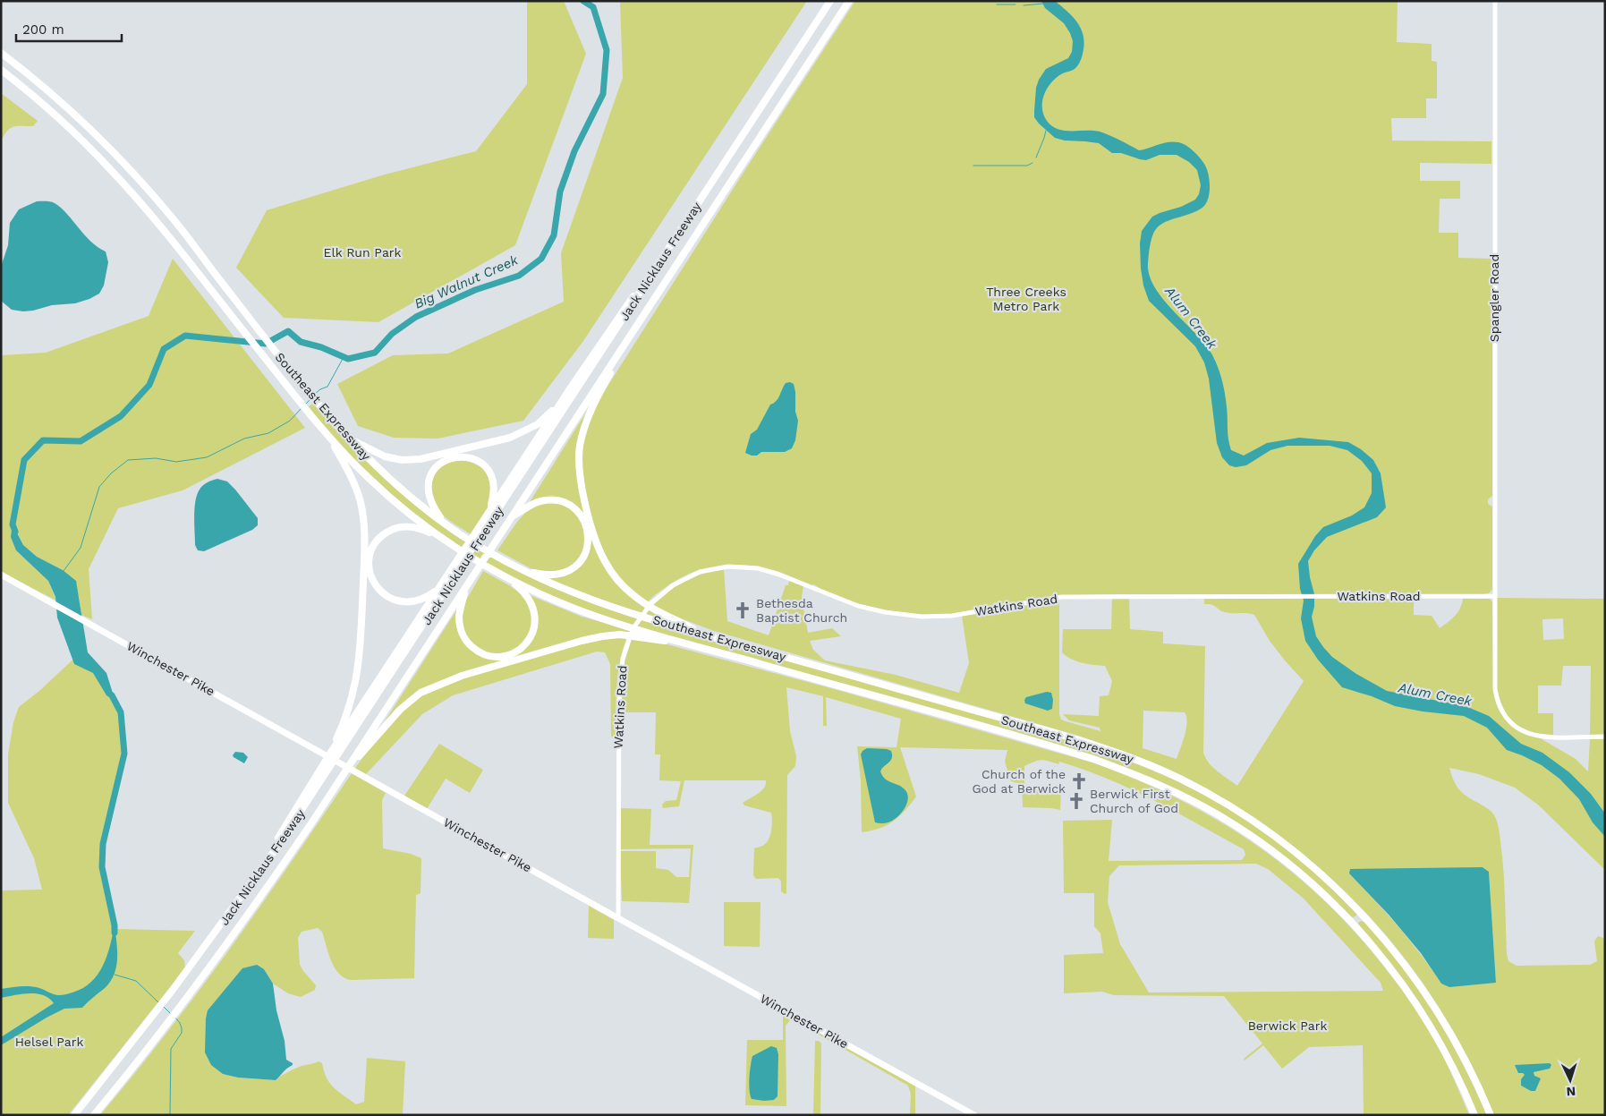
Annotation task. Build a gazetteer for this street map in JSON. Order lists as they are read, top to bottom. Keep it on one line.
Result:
{"streets":{"highway":["Jack Nicklaus Freeway","Southeast Expressway"],"main road":["Winchester Pike"],"street":["Spangler Road","Watkins Road"]},"crossings":[["Spangler Road","Watkins Road"],["Watkins Road","Winchester Pike"]],"water":["Big Walnut Creek","Alum Creek"],"parks":["Elk Run Park","Three Creeks Metro Park","Berwick Park","Helsel Park"],"places":{"church":["Bethesda Baptist Church","Church of the God at Berwick","Berwick First Church of God"]},"scale_bar":"200 m","north":"bottom"}
